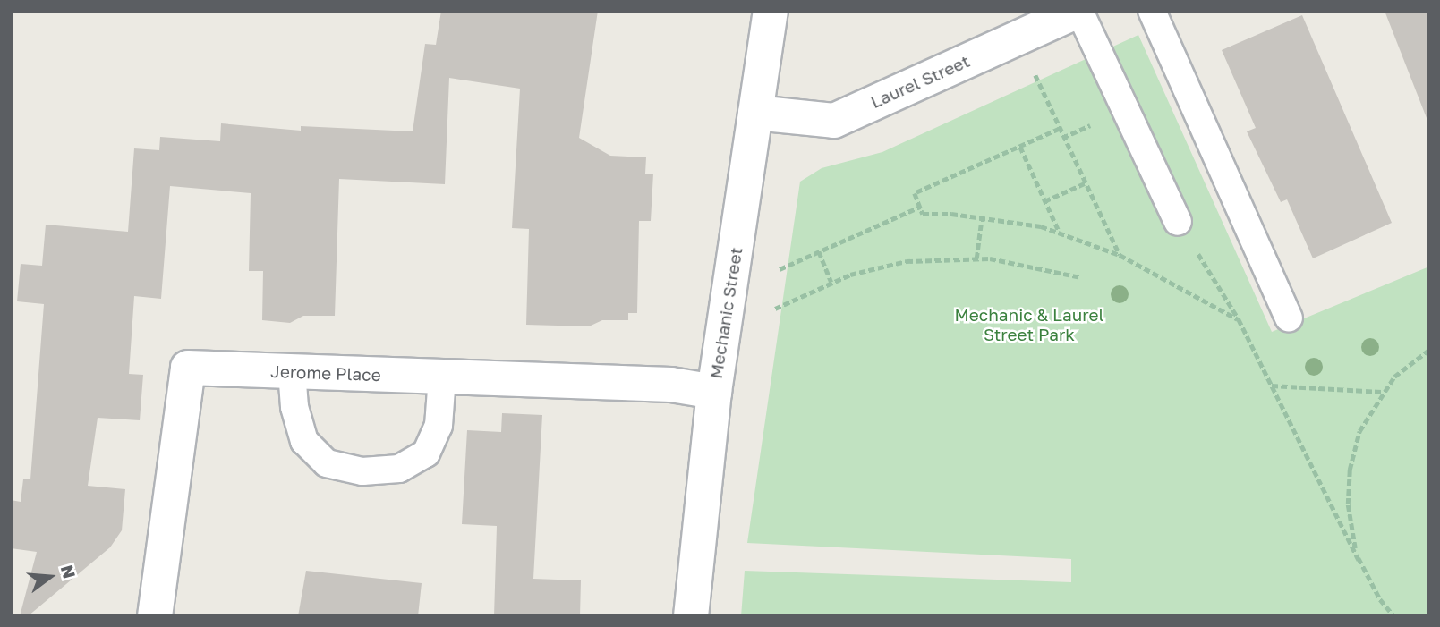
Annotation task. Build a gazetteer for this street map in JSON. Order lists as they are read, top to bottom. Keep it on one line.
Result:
{"streets":{"street":["Laurel Street","Mechanic Street","Jerome Place"]},"crossings":[["Laurel Street","Mechanic Street"],["Mechanic Street","Jerome Place"]],"parks":["Mechanic & Laurel Street Park"],"north":"right"}
